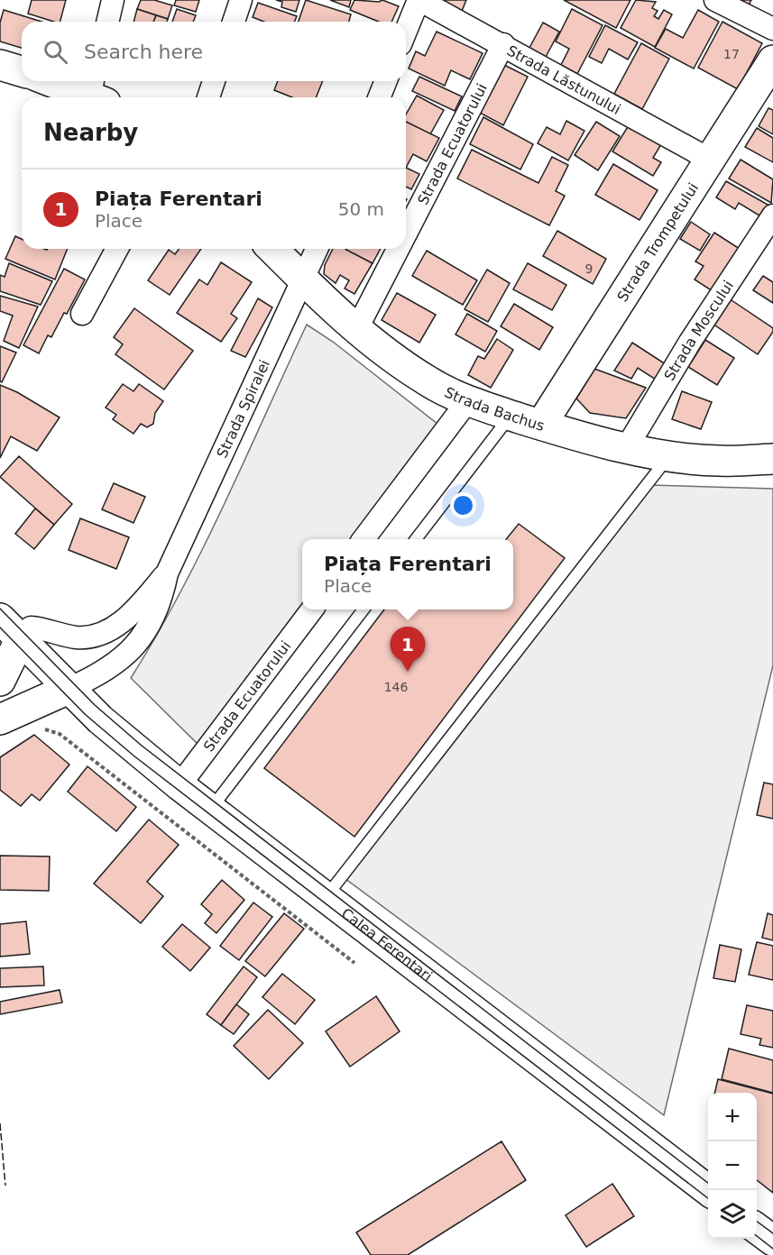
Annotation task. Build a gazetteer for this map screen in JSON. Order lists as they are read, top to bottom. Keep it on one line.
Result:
{"streets":{"street":["Strada Lăstunului","Strada Ecuatorului","Strada Trompetului","Strada Moscului","Strada Bachus","Strada Spiralei","Calea Ferentari"]},"crossings":[["Strada Lăstunului","Strada Ecuatorului"],["Strada Lăstunului","Strada Trompetului"],["Strada Ecuatorului","Strada Bachus"],["Strada Ecuatorului","Calea Ferentari"],["Strada Trompetului","Strada Bachus"],["Strada Moscului","Strada Bachus"],["Strada Bachus","Strada Spiralei"],["Strada Spiralei","Calea Ferentari"]],"house_numbers":["17","9","146"],"page":{"search":"Search here","heading":"Nearby","list":[{"mark":"1","name":"Piața Ferentari","note":"Place","value":"50 m"}],"popup":["Piața Ferentari","Place"],"pins":"1","map_buttons":["+","−"]}}
